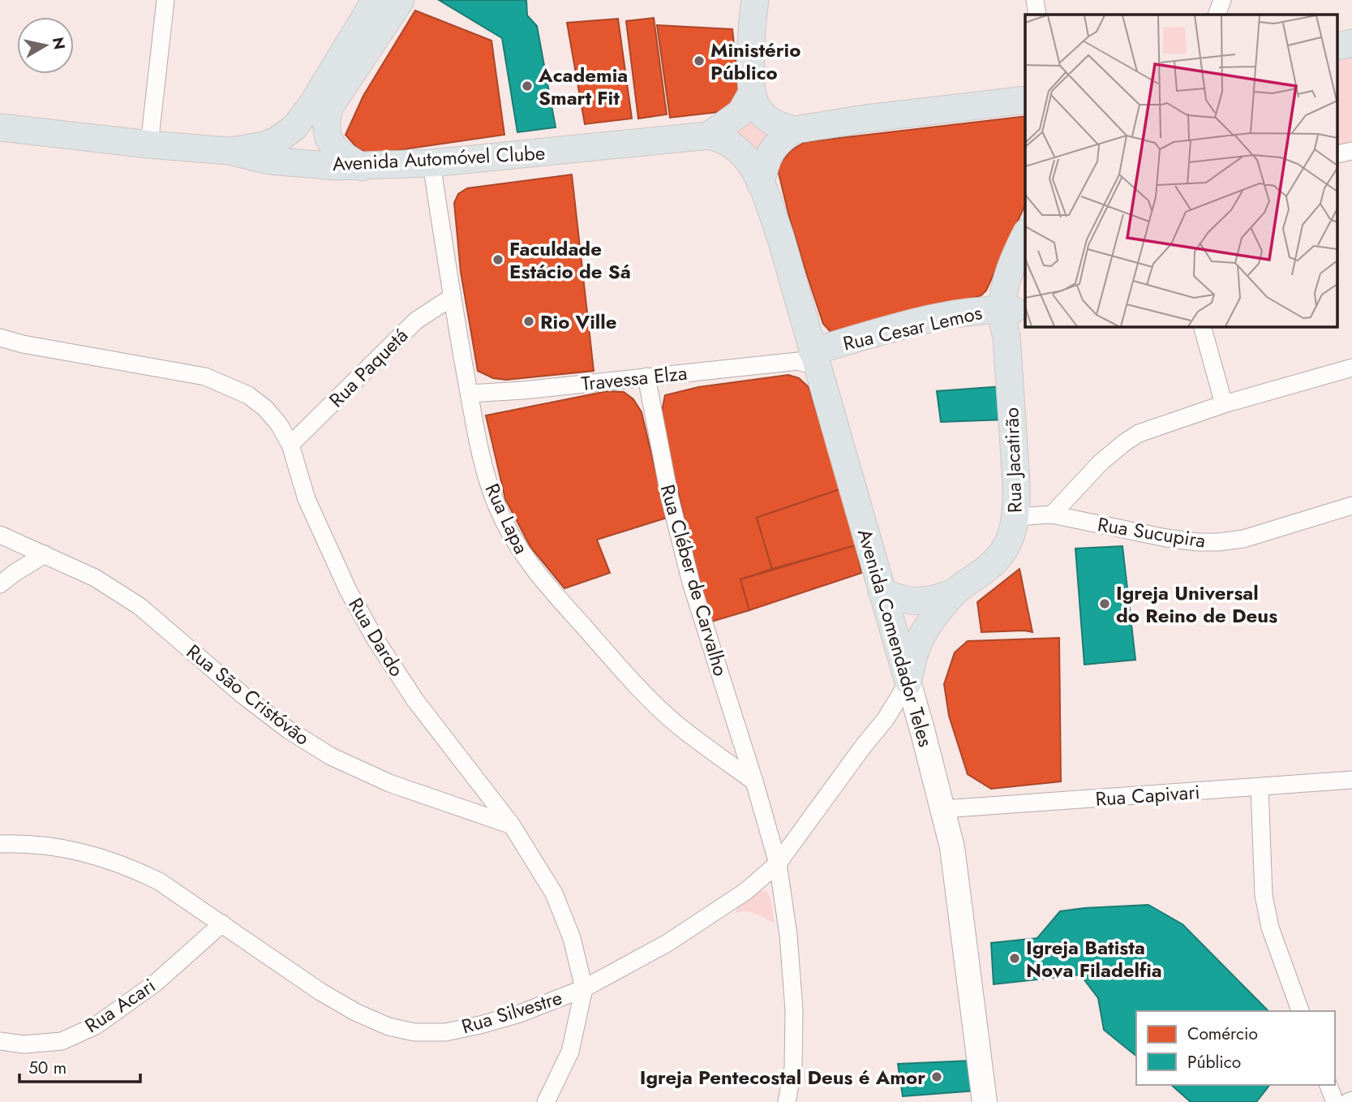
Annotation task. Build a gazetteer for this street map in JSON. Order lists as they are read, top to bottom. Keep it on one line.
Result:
{"streets":{"main road":["Avenida Automóvel Clube","Rua Cesar Lemos","Rua Jacatirão","Avenida Comendador Teles"],"street":["Rua Paquetá","Travessa Elza","Rua Lapa","Rua Sucupira","Rua Cléber de Carvalho","Rua Dardo","Rua São Cristóvão","Rua Capivari","Rua Acari","Rua Silvestre"]},"crossings":[["Avenida Automóvel Clube","Rua Lapa"],["Avenida Automóvel Clube","Avenida Comendador Teles"],["Rua Cesar Lemos","Travessa Elza"],["Rua Cesar Lemos","Rua Jacatirão"],["Rua Cesar Lemos","Avenida Comendador Teles"],["Rua Paquetá","Rua Lapa"],["Rua Paquetá","Rua Dardo"],["Travessa Elza","Rua Lapa"],["Travessa Elza","Rua Cléber de Carvalho"],["Travessa Elza","Avenida Comendador Teles"],["Rua Jacatirão","Rua Sucupira"],["Rua Jacatirão","Avenida Comendador Teles"],["Rua Jacatirão","Rua Silvestre"],["Rua Lapa","Rua Cléber de Carvalho"],["Rua Cléber de Carvalho","Rua Silvestre"],["Rua Dardo","Rua São Cristóvão"],["Rua Dardo","Rua Silvestre"],["Avenida Comendador Teles","Rua Capivari"],["Avenida Comendador Teles","Rua Silvestre"],["Rua Acari","Rua Silvestre"]],"places":["Ministério Público","Academia Smart Fit","Faculdade Estácio de Sá","Rio Ville","Igreja Universal do Reino de Deus","Igreja Batista Nova Filadelfia","Igreja Pentecostal Deus é Amor"],"legend":["Comércio","Público"],"scale_bar":"50 m","north":"right"}
